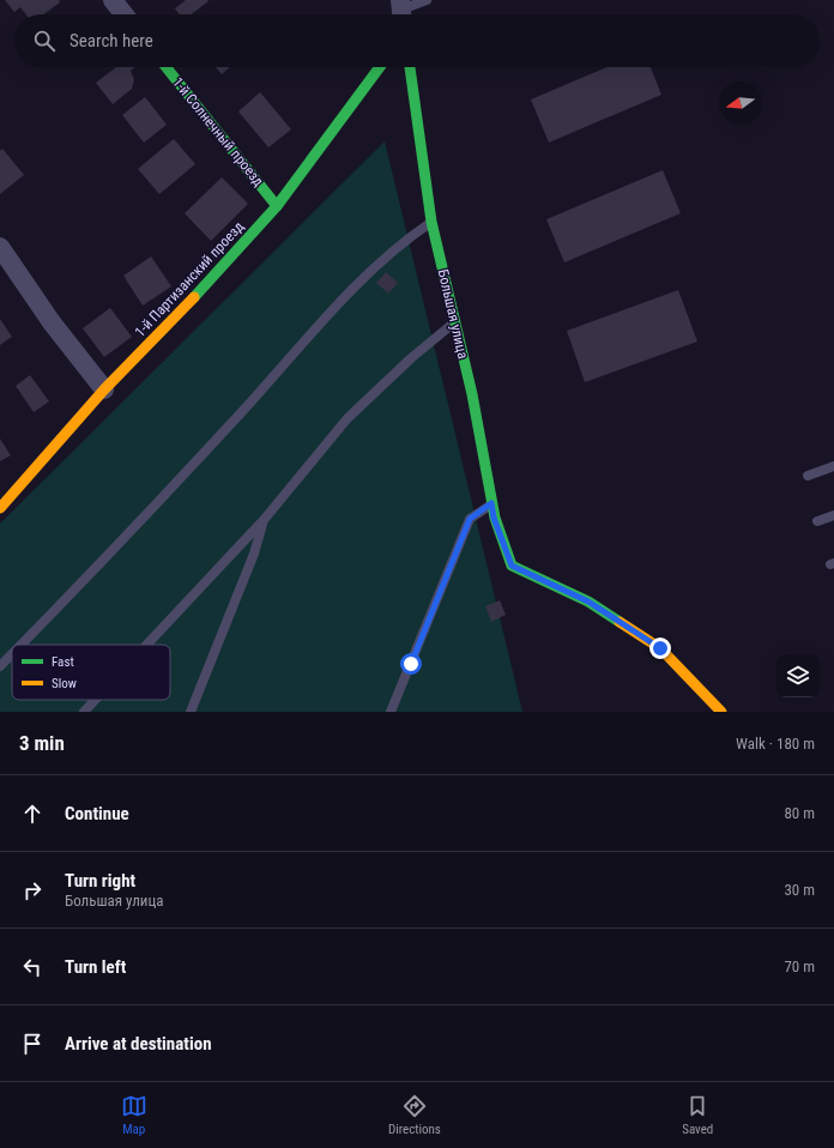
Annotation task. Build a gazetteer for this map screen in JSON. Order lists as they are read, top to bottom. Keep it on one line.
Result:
{"streets":{"street":["1-й Солнечный проезд","1-й Партизанский проезд","Большая улица"]},"crossings":[["1-й Солнечный проезд","1-й Партизанский проезд"]],"legend":["Fast","Slow"],"north":"left","page":{"search":"Search here","heading":["3 min","Walk · 180 m"],"list":[["Continue","80 m"],["Turn right","Большая улица","30 m"],["Turn left","70 m"],"Arrive at destination"],"nav":["Map","Directions","Saved"]}}
